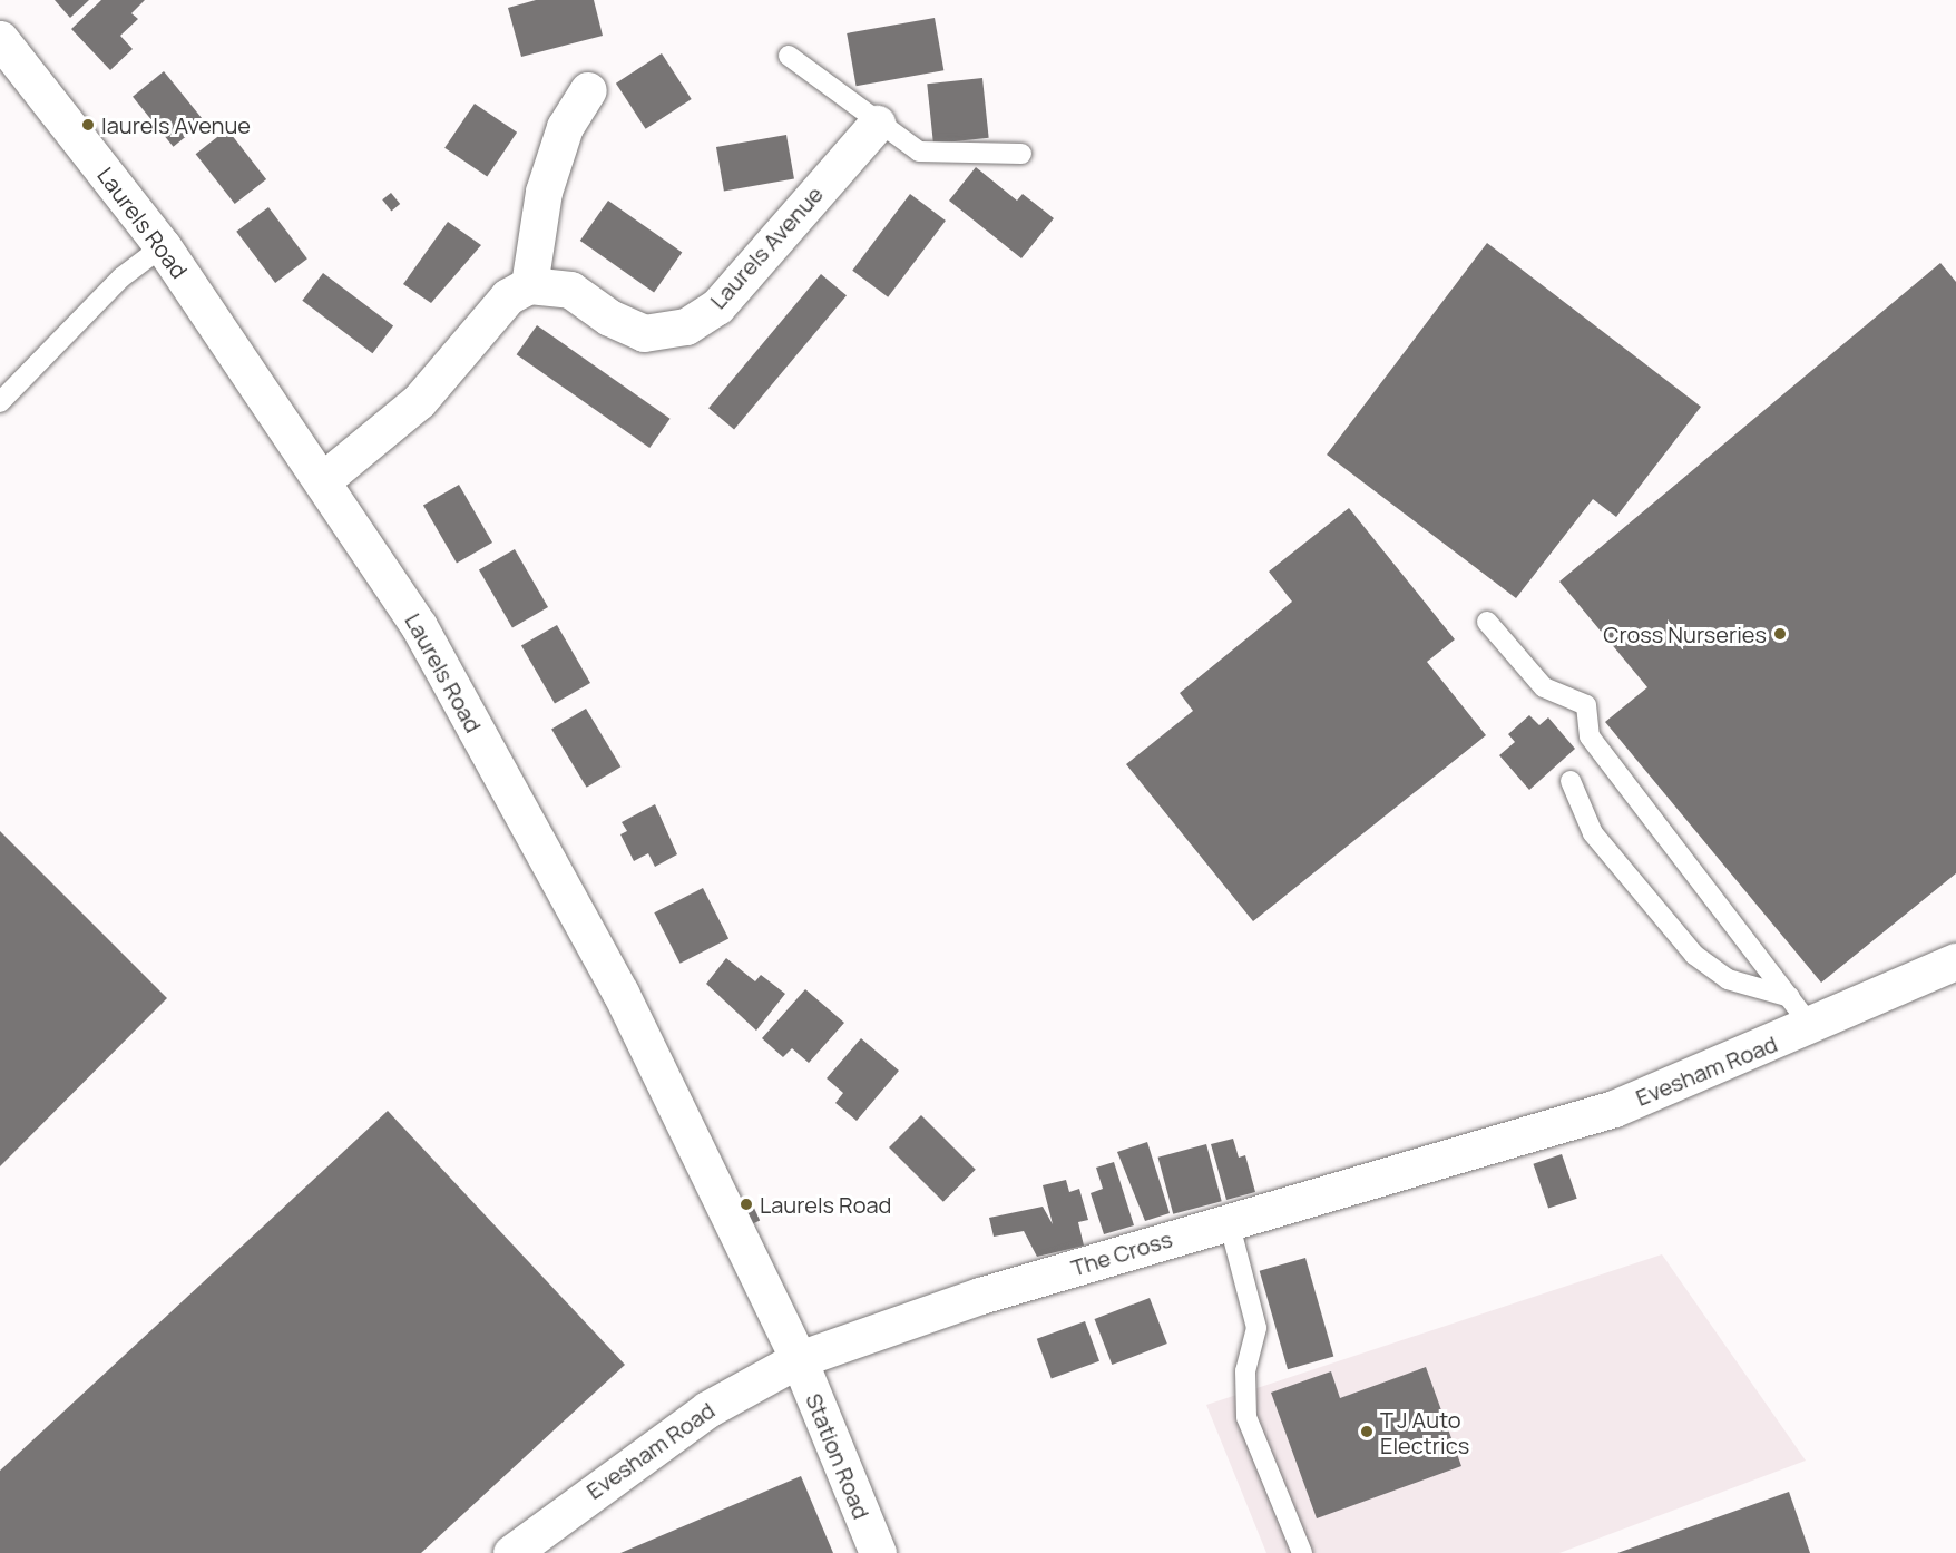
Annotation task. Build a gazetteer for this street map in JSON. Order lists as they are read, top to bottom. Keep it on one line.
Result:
{"streets":{"street":["Laurels Road","Laurels Avenue","Evesham Road","The Cross","Station Road"]},"crossings":[["Laurels Road","Evesham Road"],["Laurels Road","The Cross"],["Laurels Road","Station Road"],["Evesham Road","The Cross"],["Evesham Road","Station Road"],["The Cross","Station Road"]],"places":["laurels Avenue","Cross Nurseries","Laurels Road","T J Auto Electrics"]}
